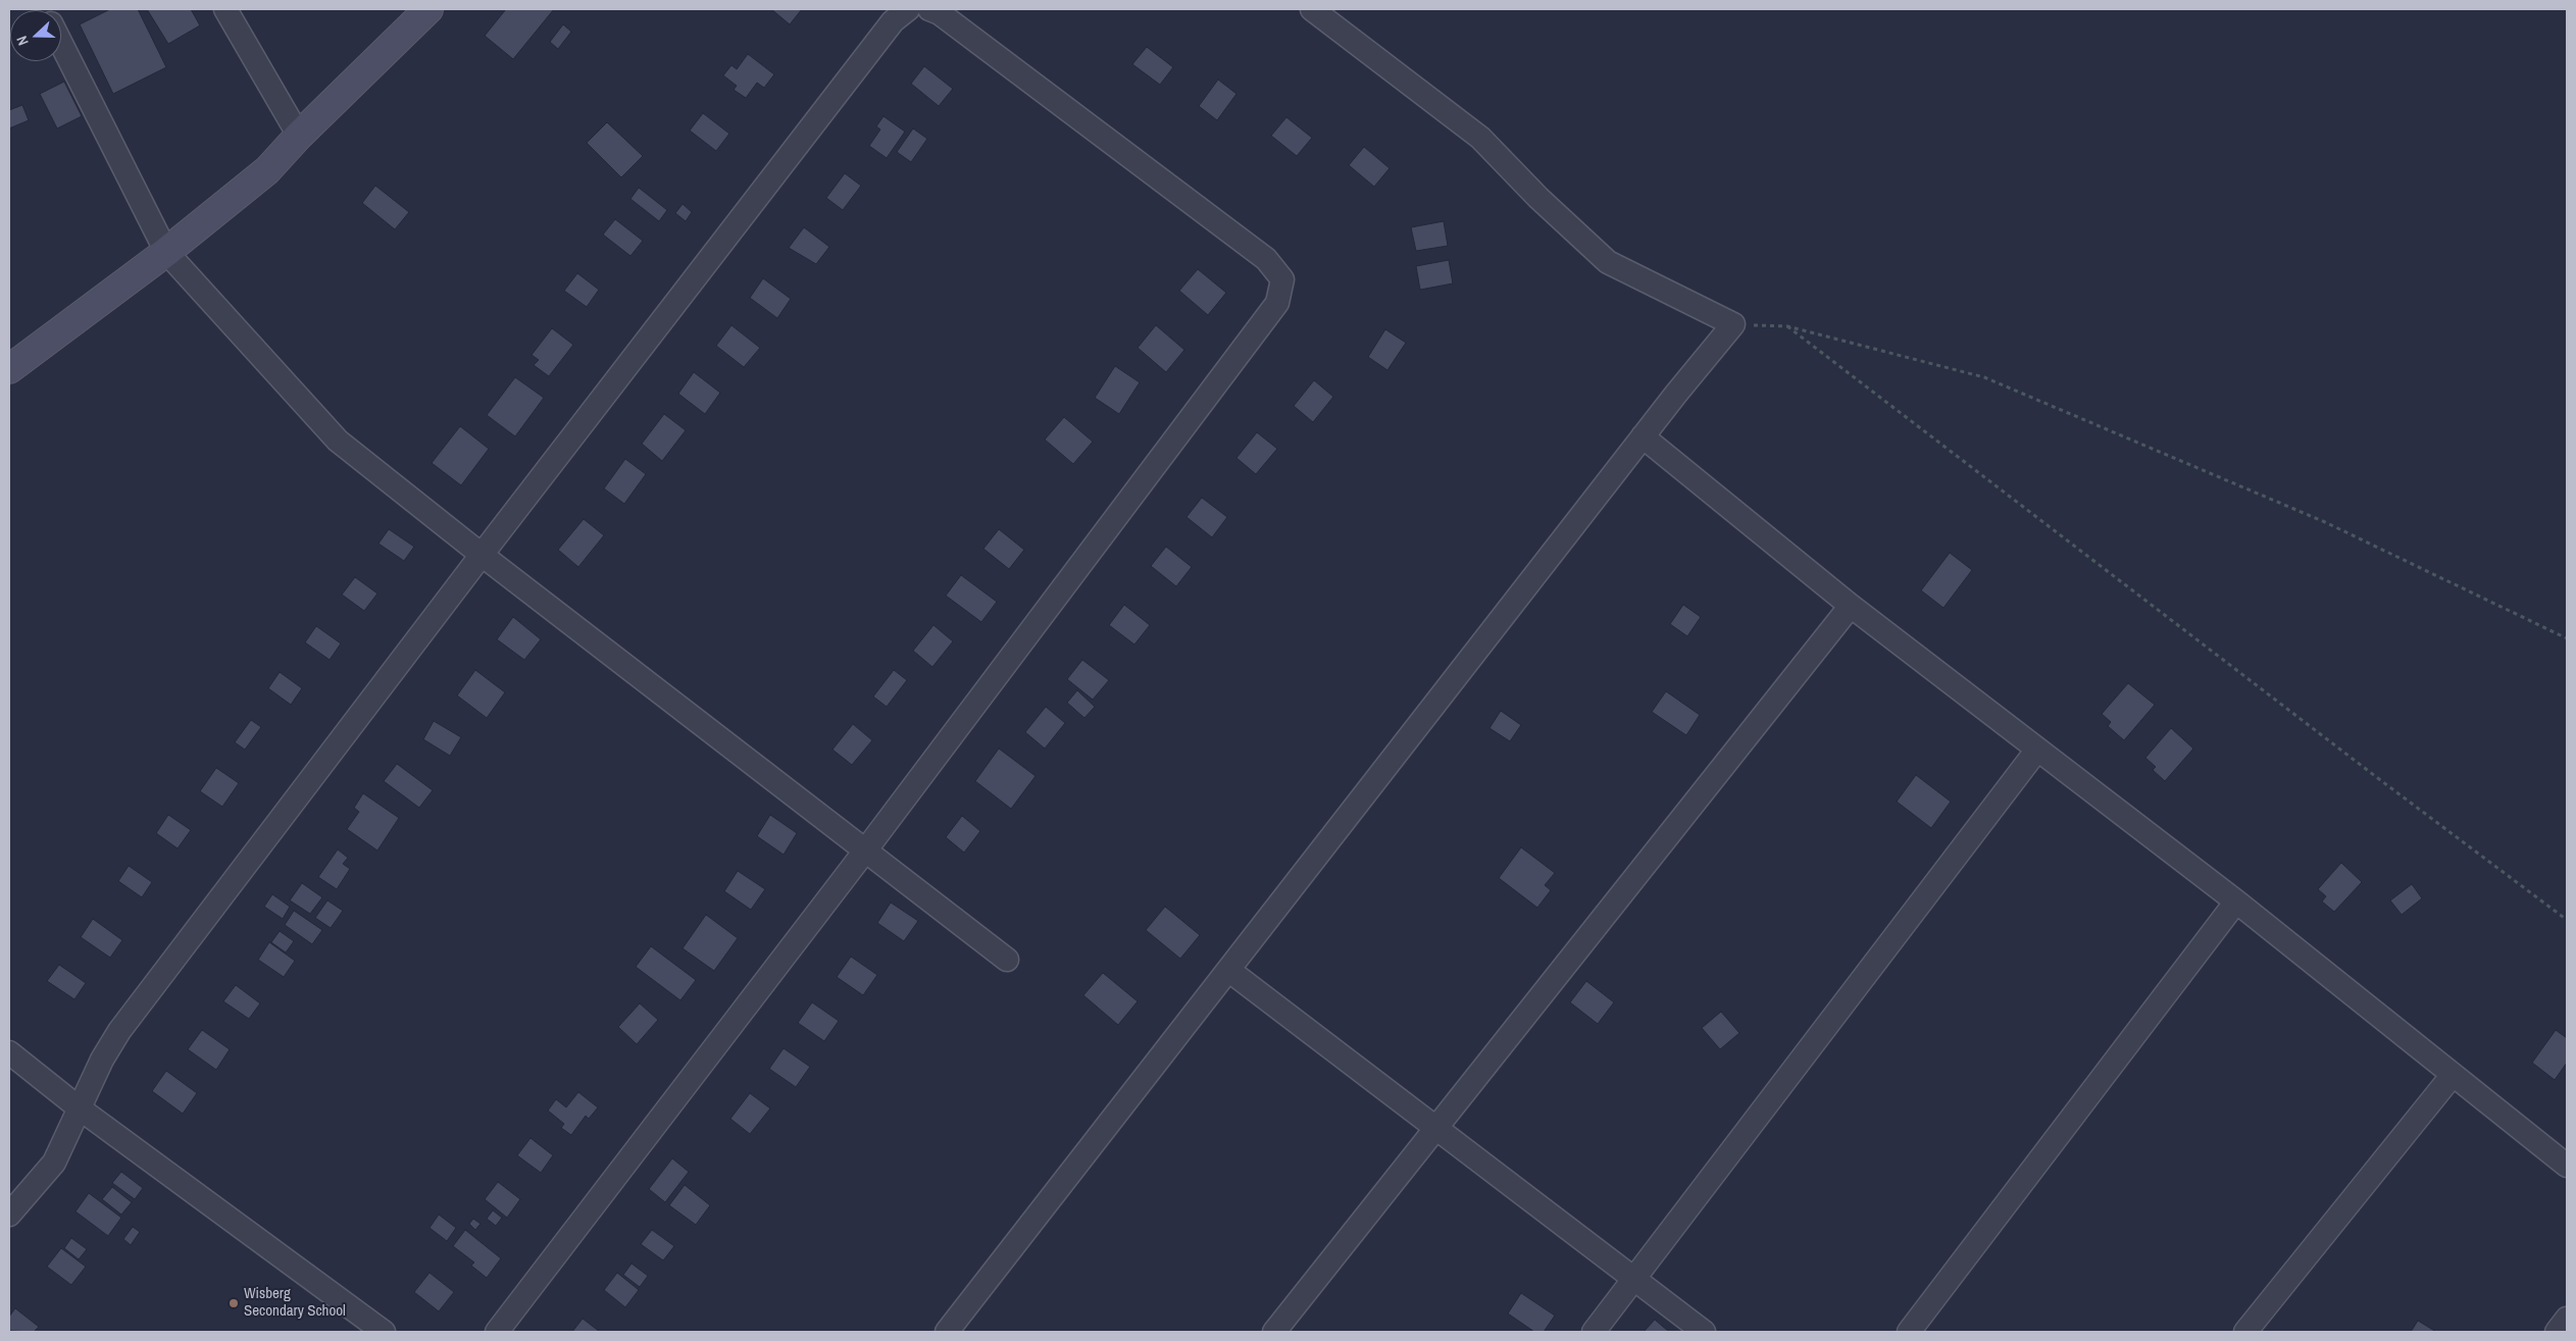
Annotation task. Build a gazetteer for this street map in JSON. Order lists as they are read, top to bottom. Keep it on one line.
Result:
{"places":["Wisberg Secondary School"],"north":"left"}
